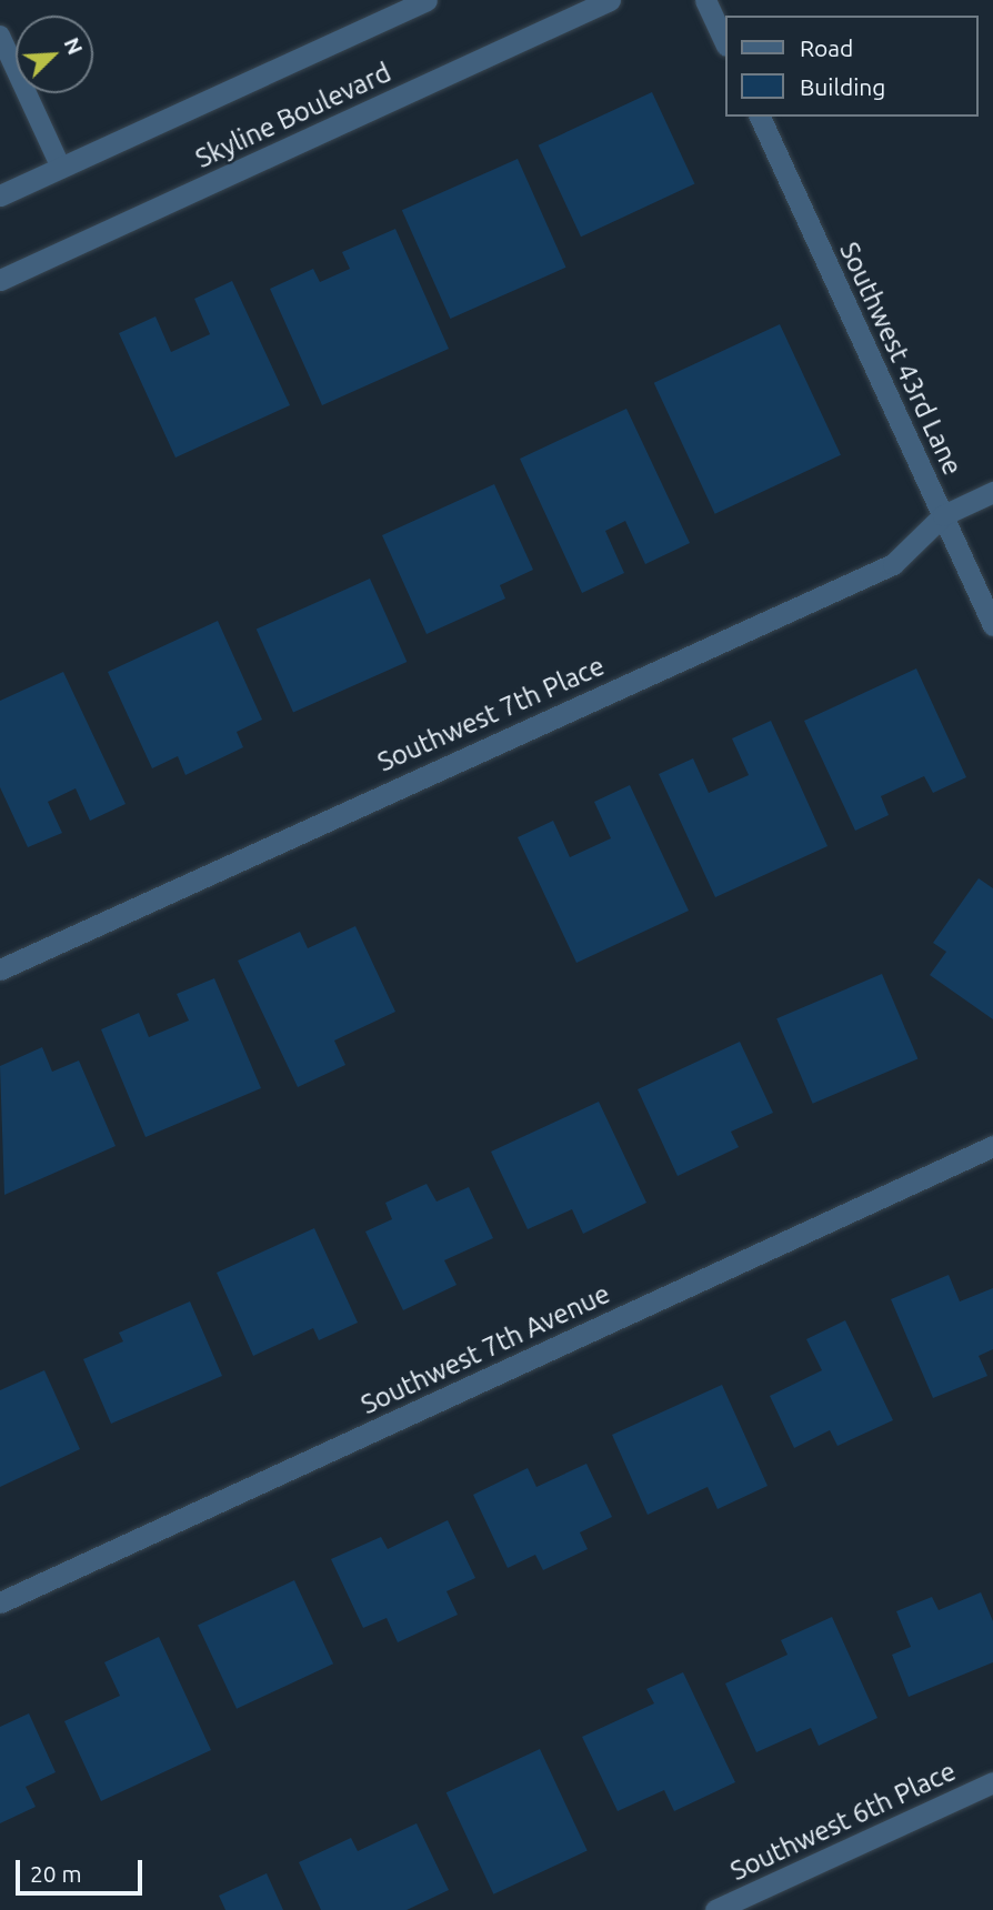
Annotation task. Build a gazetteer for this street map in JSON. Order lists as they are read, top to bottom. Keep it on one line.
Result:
{"streets":{"street":["Skyline Boulevard","Southwest 43rd Lane","Southwest 7th Place","Southwest 7th Avenue","Southwest 6th Place"]},"crossings":[["Southwest 43rd Lane","Southwest 7th Place"]],"legend":["Road","Building"],"scale_bar":"20 m","north":"top right"}
